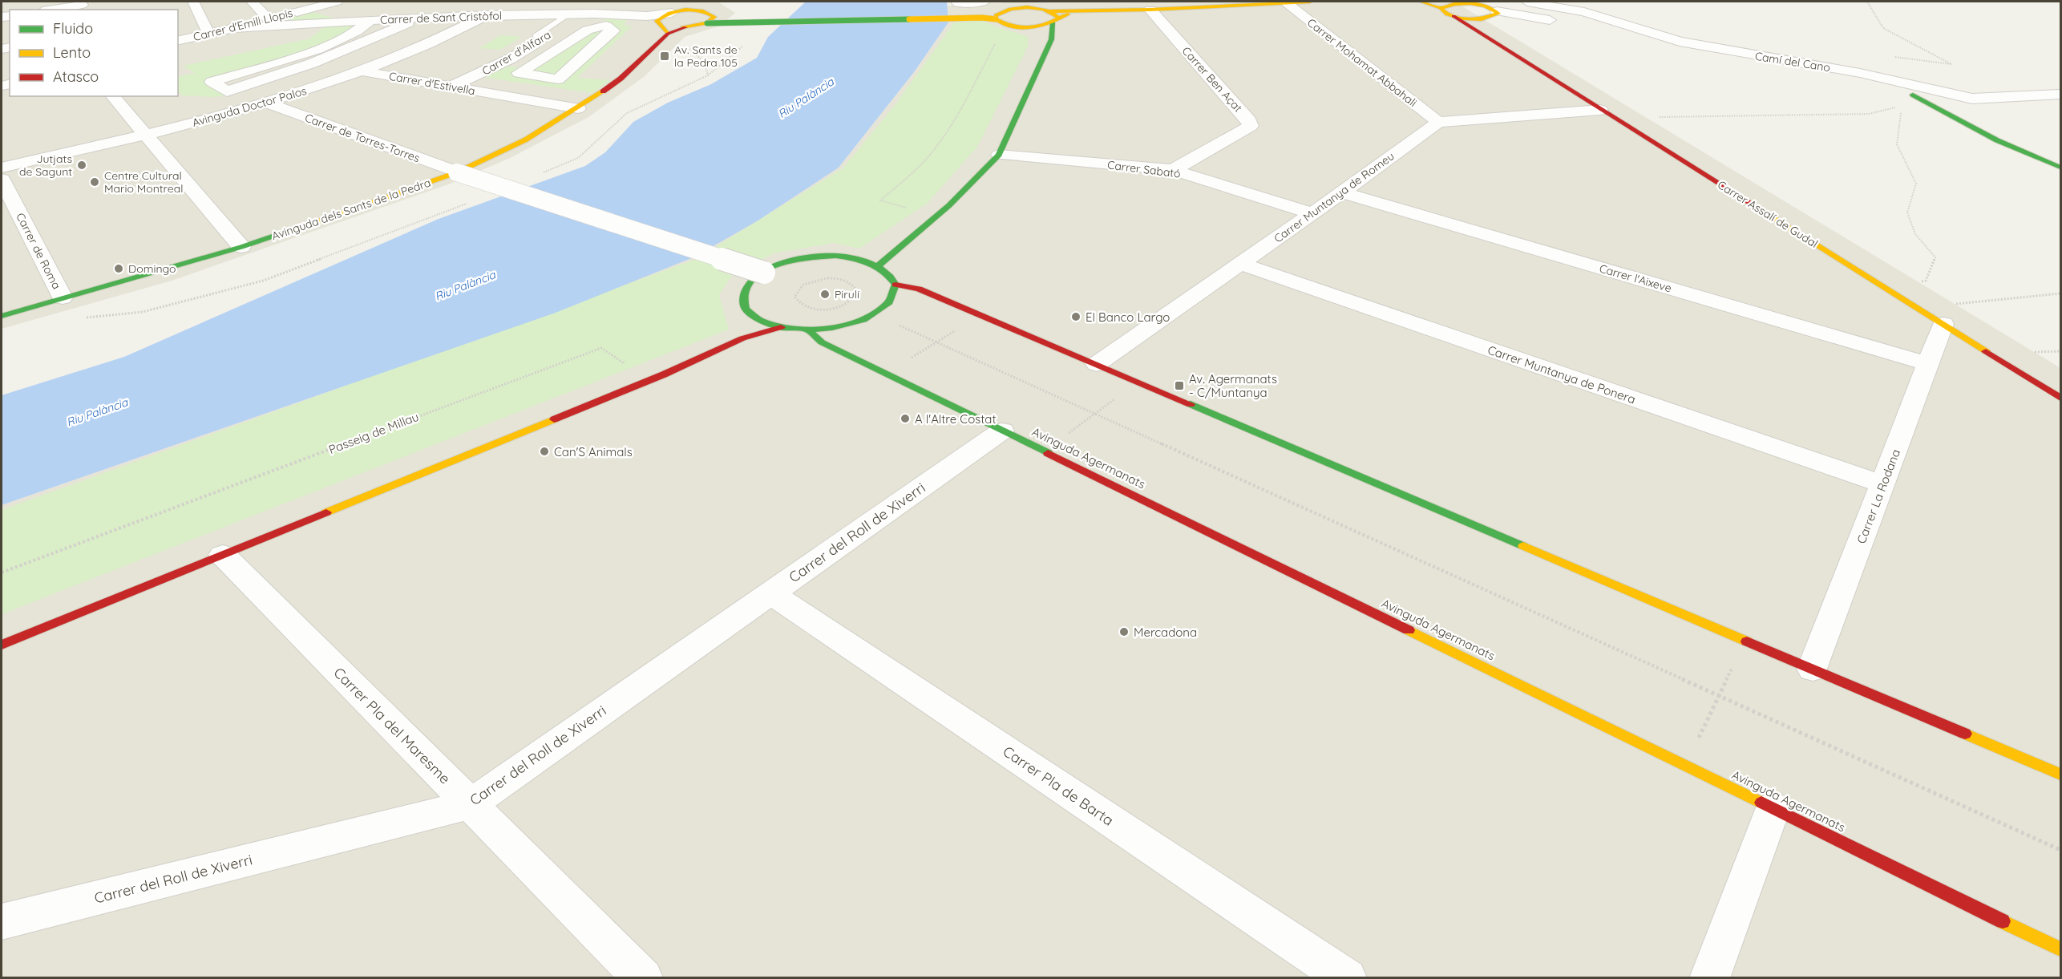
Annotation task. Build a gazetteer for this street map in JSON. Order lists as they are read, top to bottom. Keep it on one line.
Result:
{"streets":{"street":["Carrer de Sant Cristòfol","Carrer d'Emili Llopis","Carrer d'Alfara","Camí del Cano","Carrer Mohamat Abbahali","Carrer Ben Açat","Carrer d'Estivella","Avinguda Doctor Palos","Carrer de Torres-Torres","Carrer Sabató","Carrer Muntanya de Romeu","Avinguda dels Sants de la Pedra","Carrer Assalí de Gudal","Carrer de Roma","Carrer l'Aixeve","Carrer Muntanya de Ponera","Avinguda Agermanats","Carrer La Rodana","Carrer del Roll de Xiverri","Carrer Pla del Maresme","Carrer Pla de Barta"],"path":["Passeig de Millau"]},"crossings":[["Carrer de Sant Cristòfol","Carrer d'Emili Llopis"],["Carrer de Sant Cristòfol","Carrer d'Alfara"],["Carrer de Sant Cristòfol","Avinguda Doctor Palos"],["Carrer de Sant Cristòfol","Avinguda dels Sants de la Pedra"],["Carrer d'Alfara","Carrer d'Estivella"],["Carrer Mohamat Abbahali","Carrer Muntanya de Romeu"],["Carrer Ben Açat","Carrer Sabató"],["Carrer d'Estivella","Avinguda Doctor Palos"],["Carrer d'Estivella","Avinguda dels Sants de la Pedra"],["Avinguda Doctor Palos","Carrer de Torres-Torres"],["Carrer de Torres-Torres","Avinguda dels Sants de la Pedra"],["Carrer Sabató","Carrer Muntanya de Romeu"],["Carrer Muntanya de Romeu","Carrer l'Aixeve"],["Carrer Muntanya de Romeu","Carrer Muntanya de Ponera"],["Avinguda dels Sants de la Pedra","Carrer de Roma"],["Carrer Assalí de Gudal","Carrer La Rodana"],["Carrer l'Aixeve","Carrer La Rodana"],["Carrer Muntanya de Ponera","Carrer La Rodana"],["Avinguda Agermanats","Carrer del Roll de Xiverri"],["Carrer del Roll de Xiverri","Carrer Pla del Maresme"],["Carrer del Roll de Xiverri","Carrer Pla de Barta"]],"water":["Riu Palància"],"places":{"transit":["Av. Sants de la Pedra 105","Av. Agermanats - C/Muntanya"],"other":["Jutjats de Sagunt","Centre Cultural Mario Montreal","Domingo","Pirulí","El Banco Largo","A l'Altre Costat","Can'S Animals","Mercadona"]},"legend":["Fluido","Lento","Atasco"]}
